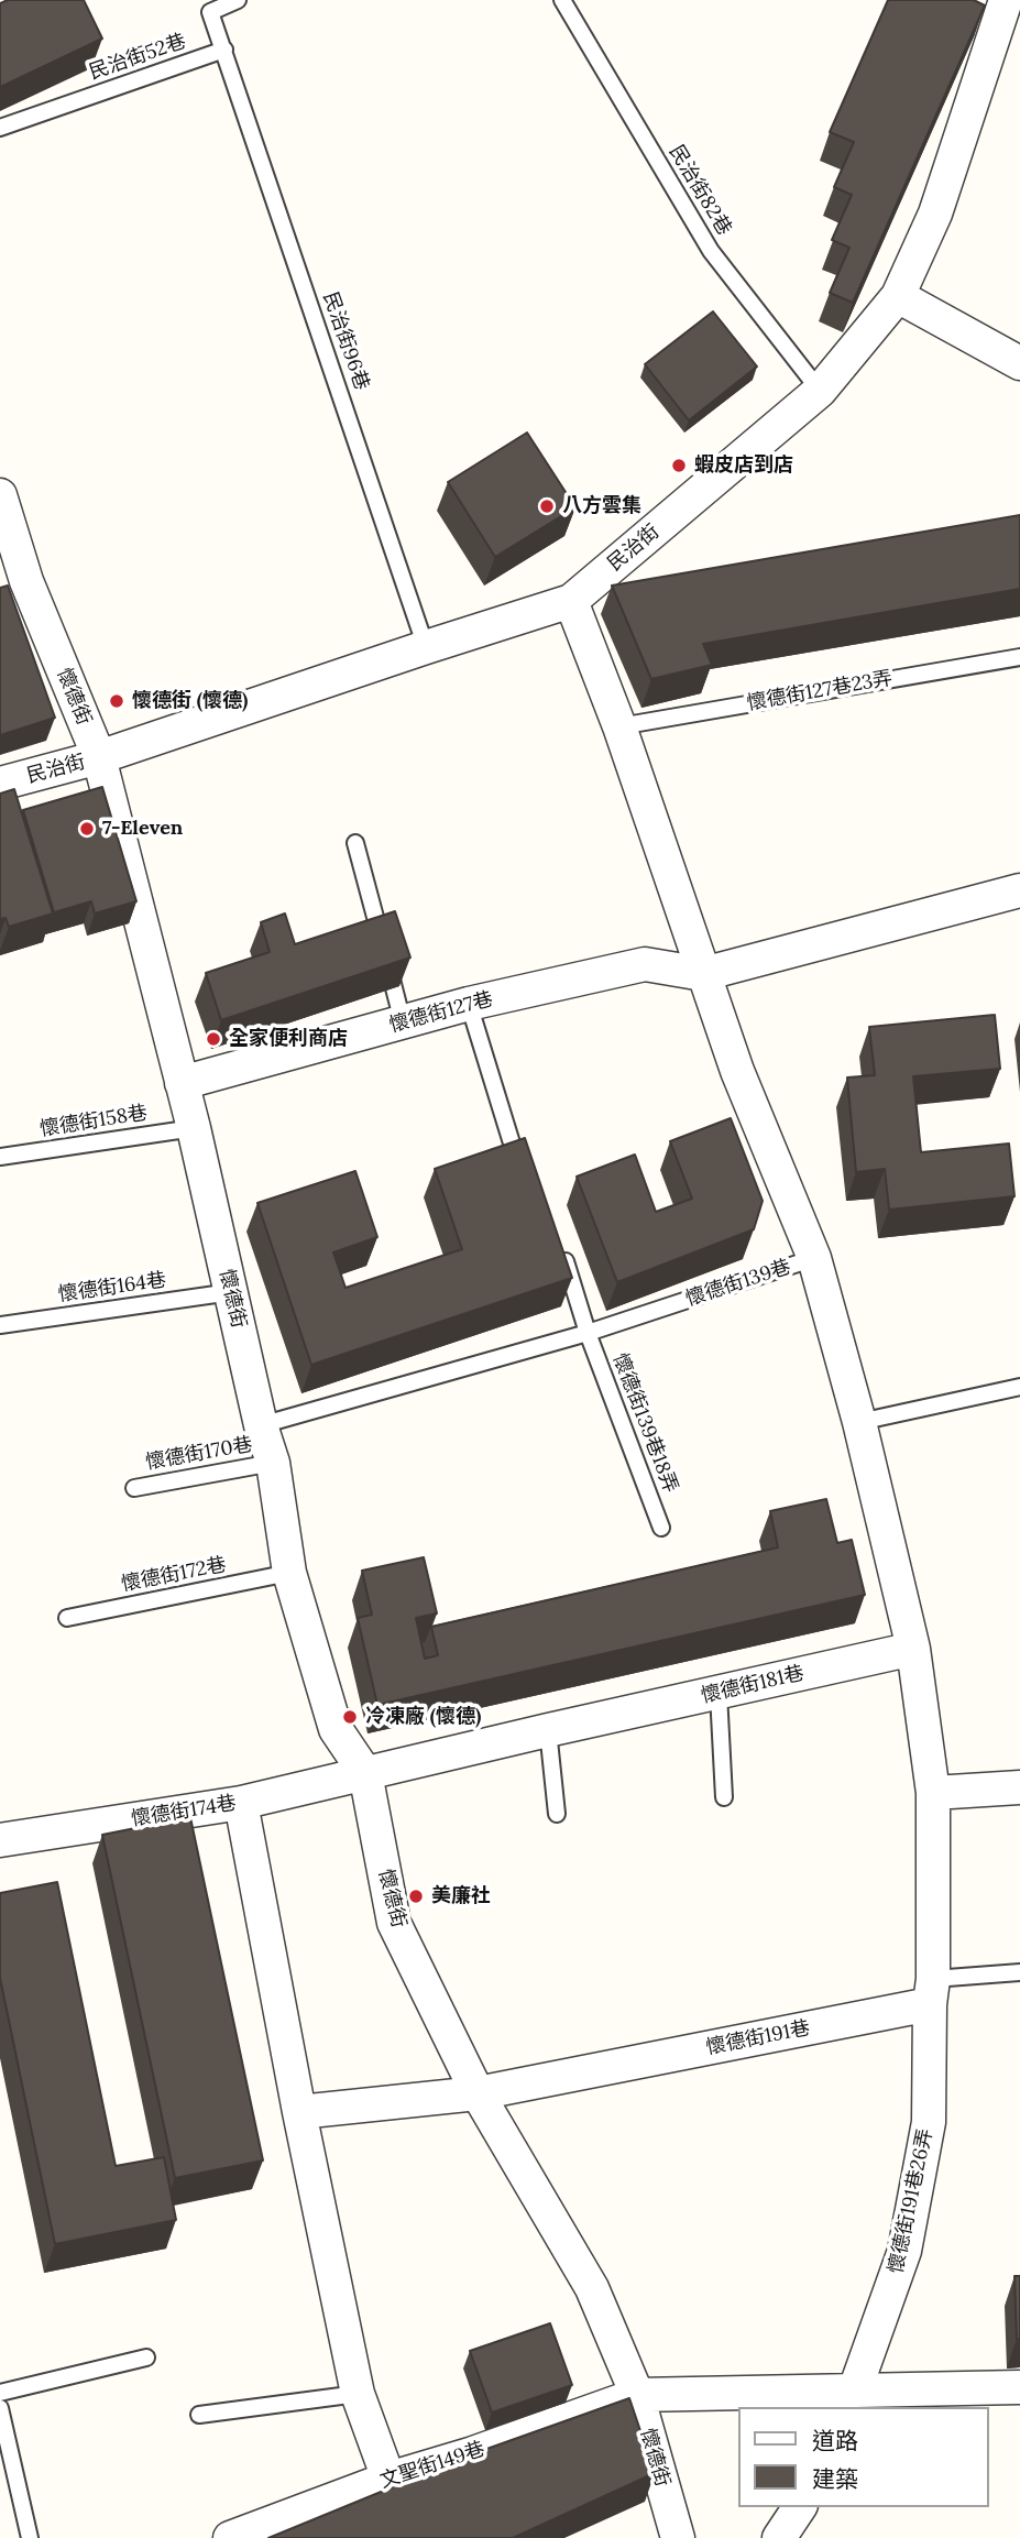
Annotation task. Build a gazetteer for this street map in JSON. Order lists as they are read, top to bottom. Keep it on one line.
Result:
{"streets":{"street":["民治街","懷德街","懷德街127巷","懷德街139巷","懷德街181巷","懷德街174巷","懷德街191巷","懷德街191巷26弄","文聖街149巷"],"lane":["民治街52巷","民治街82巷","民治街96巷","懷德街127巷23弄","懷德街158巷","懷德街164巷","懷德街139巷18弄","懷德街170巷","懷德街172巷"]},"crossings":[["民治街52巷","民治街96巷"],["民治街82巷","民治街"],["民治街96巷","民治街"],["民治街","懷德街"],["懷德街","懷德街127巷"],["懷德街","懷德街158巷"],["懷德街","懷德街139巷"],["懷德街","懷德街164巷"],["懷德街","懷德街170巷"],["懷德街","懷德街172巷"],["懷德街","懷德街181巷"],["懷德街","懷德街174巷"],["懷德街","懷德街191巷"],["懷德街","文聖街149巷"],["懷德街139巷","懷德街139巷18弄"],["懷德街139巷","懷德街181巷"],["懷德街181巷","懷德街174巷"],["懷德街191巷","懷德街191巷26弄"],["懷德街191巷26弄","文聖街149巷"]],"places":["蝦皮店到店","八方雲集","懷德街 (懷德)","7-Eleven","全家便利商店","冷凍廠 (懷德)","美廉社"],"legend":["道路","建築"]}
